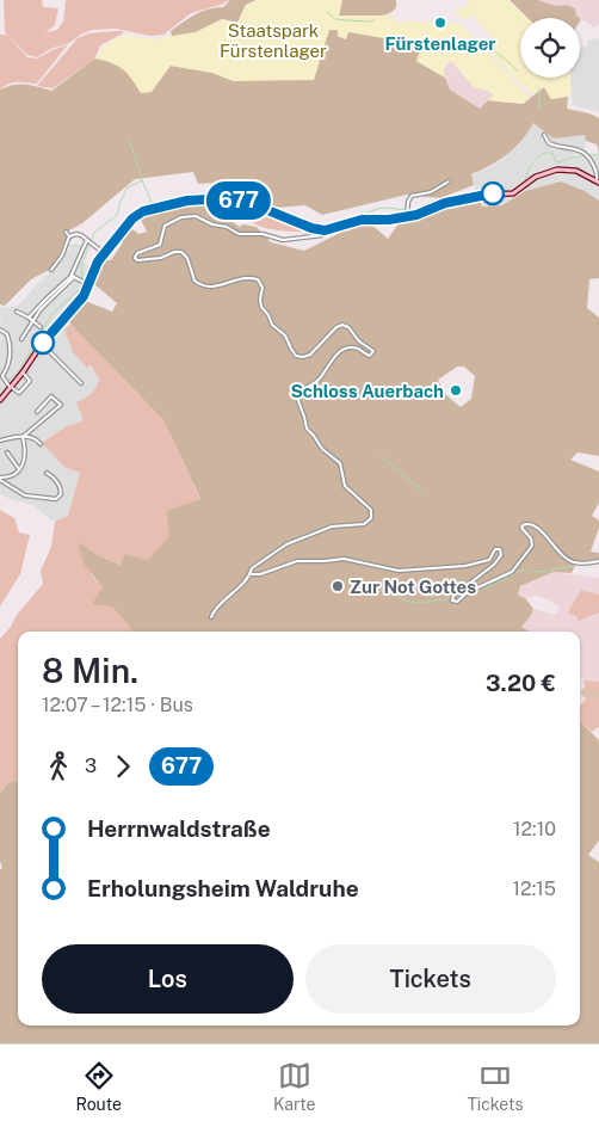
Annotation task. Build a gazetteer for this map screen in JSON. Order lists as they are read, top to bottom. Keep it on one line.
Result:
{"parks":["Staatspark Fürstenlager"],"places":["Fürstenlager","Schloss Auerbach","Zur Not Gottes"],"lines":["bus line 677"],"page":{"on_map":"677","heading":["8 Min.","12:07 – 12:15 · Bus","3.20 €"],"legs":["3","677"],"list":[{"name":"Herrnwaldstraße","value":"12:10"},{"name":"Erholungsheim Waldruhe","value":"12:15"}],"buttons":["Los","Tickets"],"tabs":["Route","Karte","Tickets"]}}
